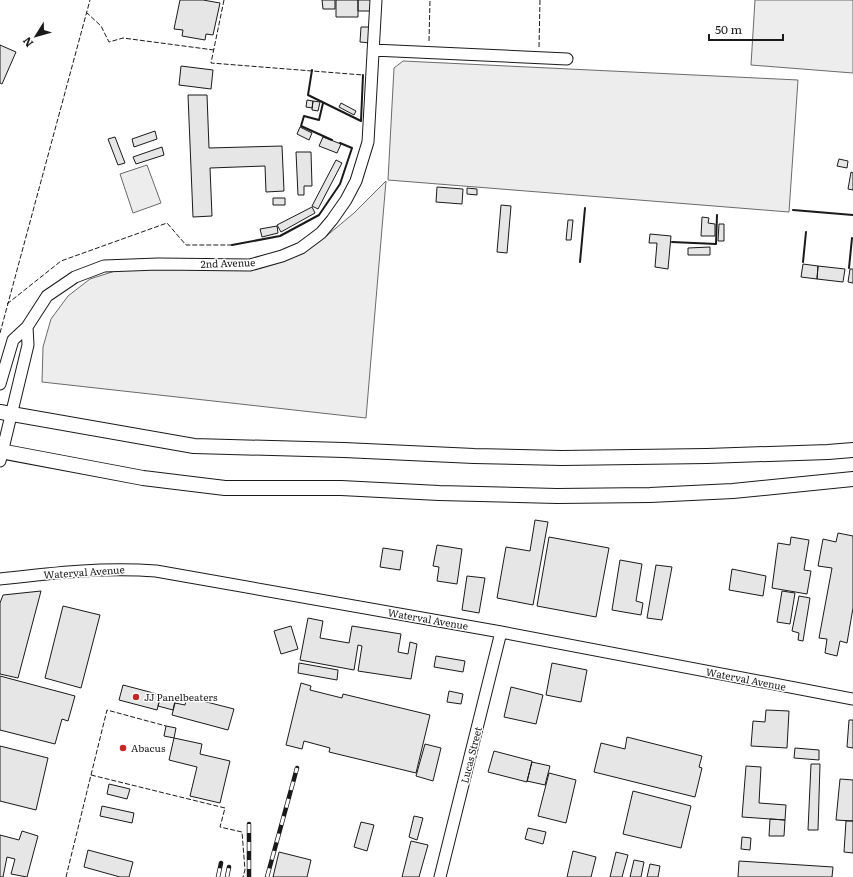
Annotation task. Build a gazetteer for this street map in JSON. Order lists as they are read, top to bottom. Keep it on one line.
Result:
{"streets":{"street":["2nd Avenue","Waterval Avenue","Lucas Street"]},"crossings":[["Waterval Avenue","Lucas Street"]],"places":["JJ Panelbeaters","Abacus"],"scale_bar":"50 m","north":"bottom left"}
